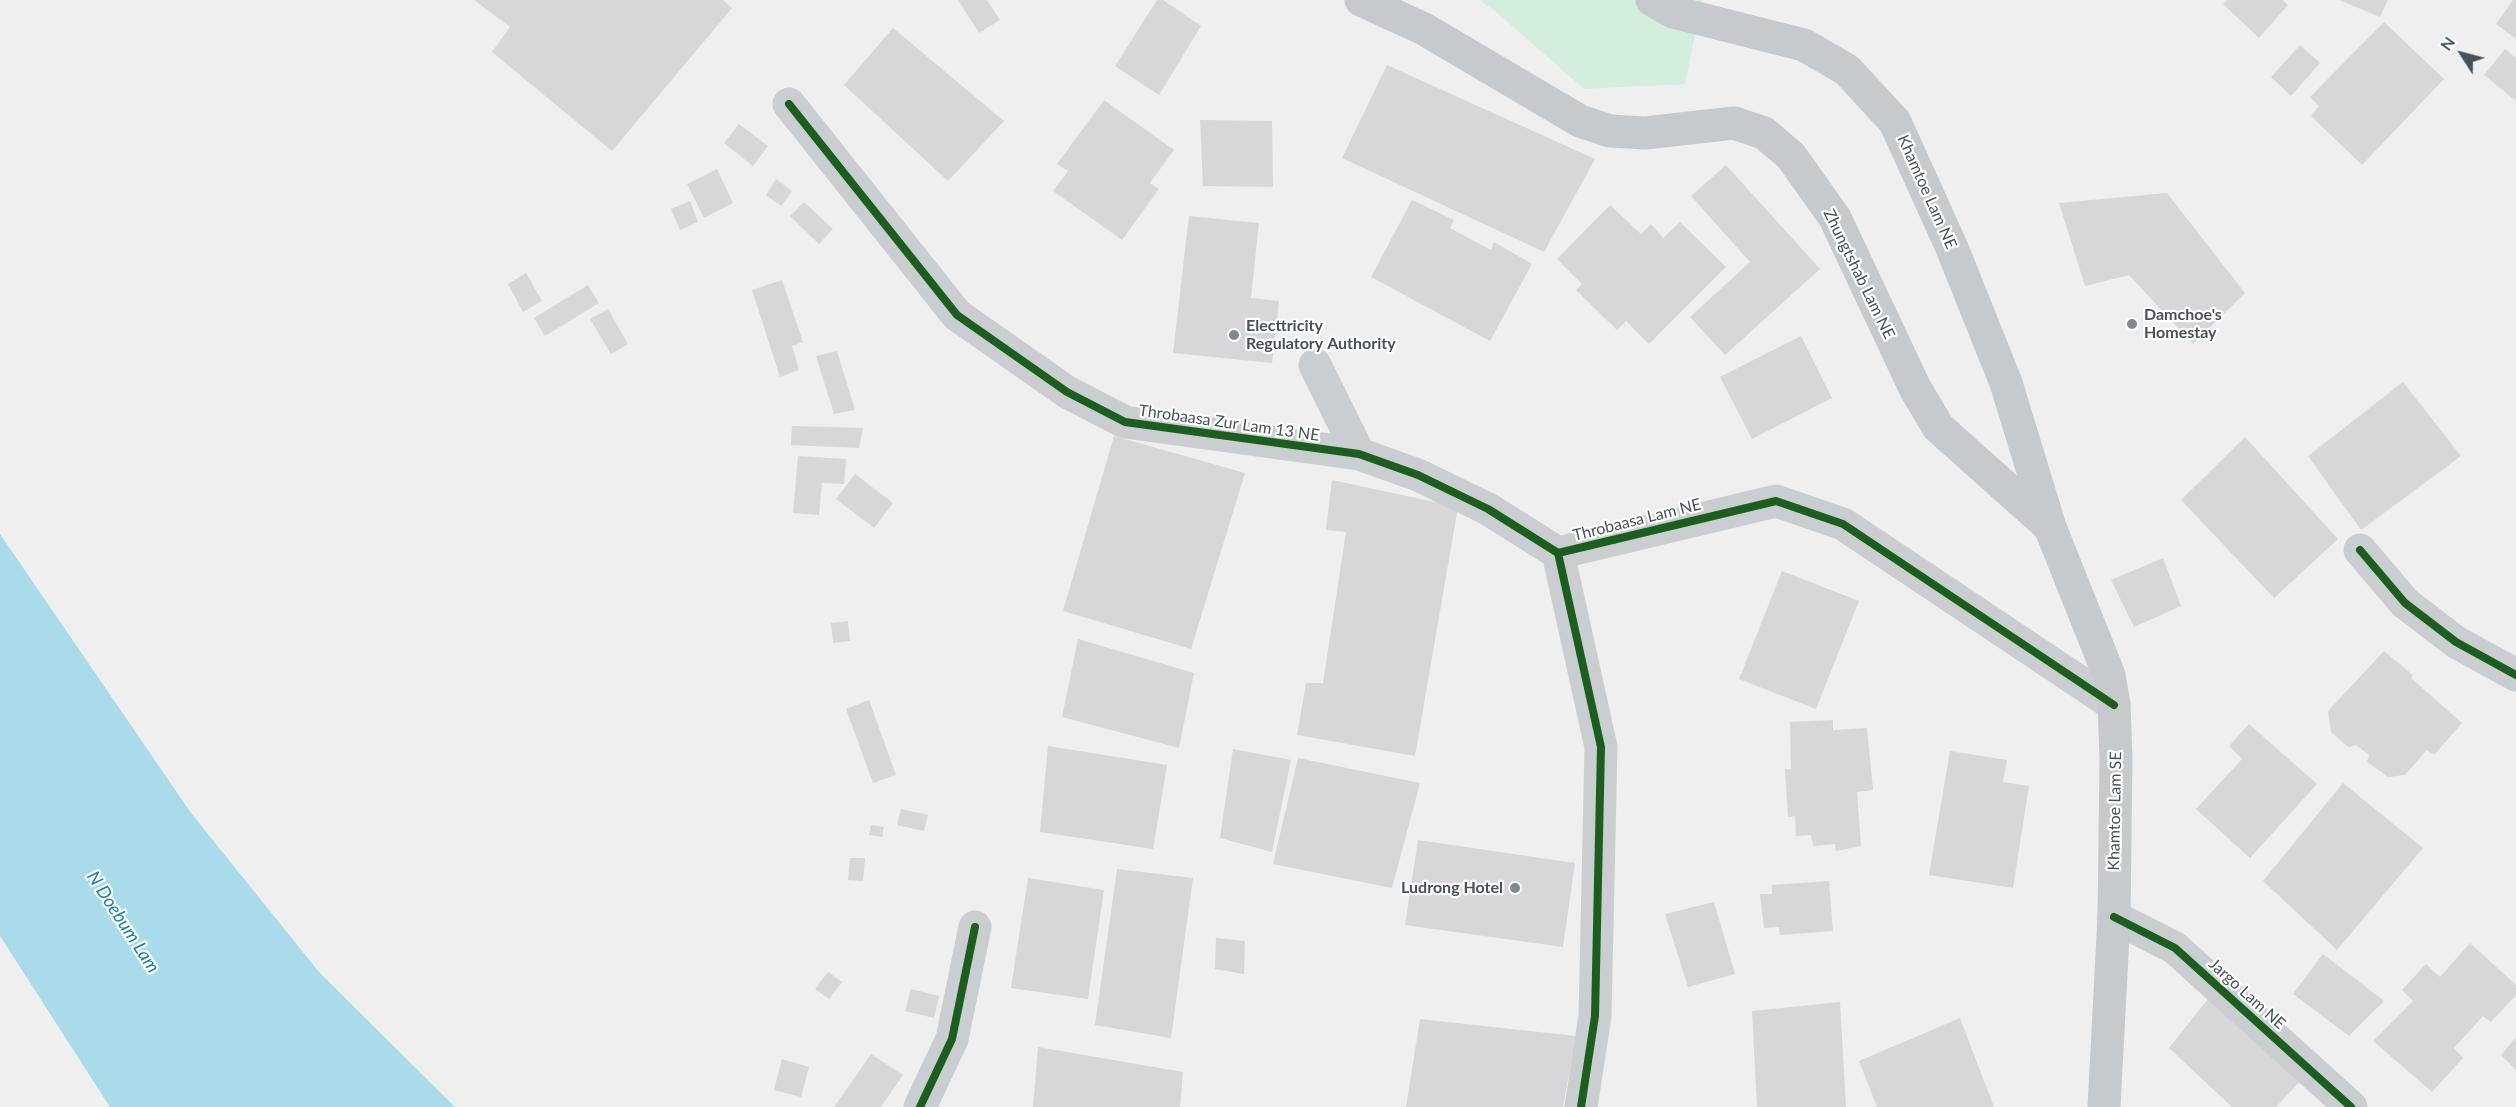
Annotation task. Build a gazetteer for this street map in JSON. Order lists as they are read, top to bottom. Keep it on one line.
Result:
{"streets":{"main road":["Khamtoe Lam NE","Zhungtshab Lam NE","Khamtoe Lam SE"],"street":["Throbaasa Zur Lam 13 NE","Throbaasa Lam NE","Jargo Lam NE"]},"crossings":[["Khamtoe Lam NE","Zhungtshab Lam NE"],["Khamtoe Lam NE","Khamtoe Lam SE"],["Zhungtshab Lam NE","Khamtoe Lam SE"],["Throbaasa Zur Lam 13 NE","Throbaasa Lam NE"],["Throbaasa Lam NE","Khamtoe Lam SE"],["Khamtoe Lam SE","Jargo Lam NE"]],"water":["N Doebum Lam"],"places":["Damchoe's Homestay","Electtricity Regulatory Authority","Ludrong Hotel"],"north":"top left"}
